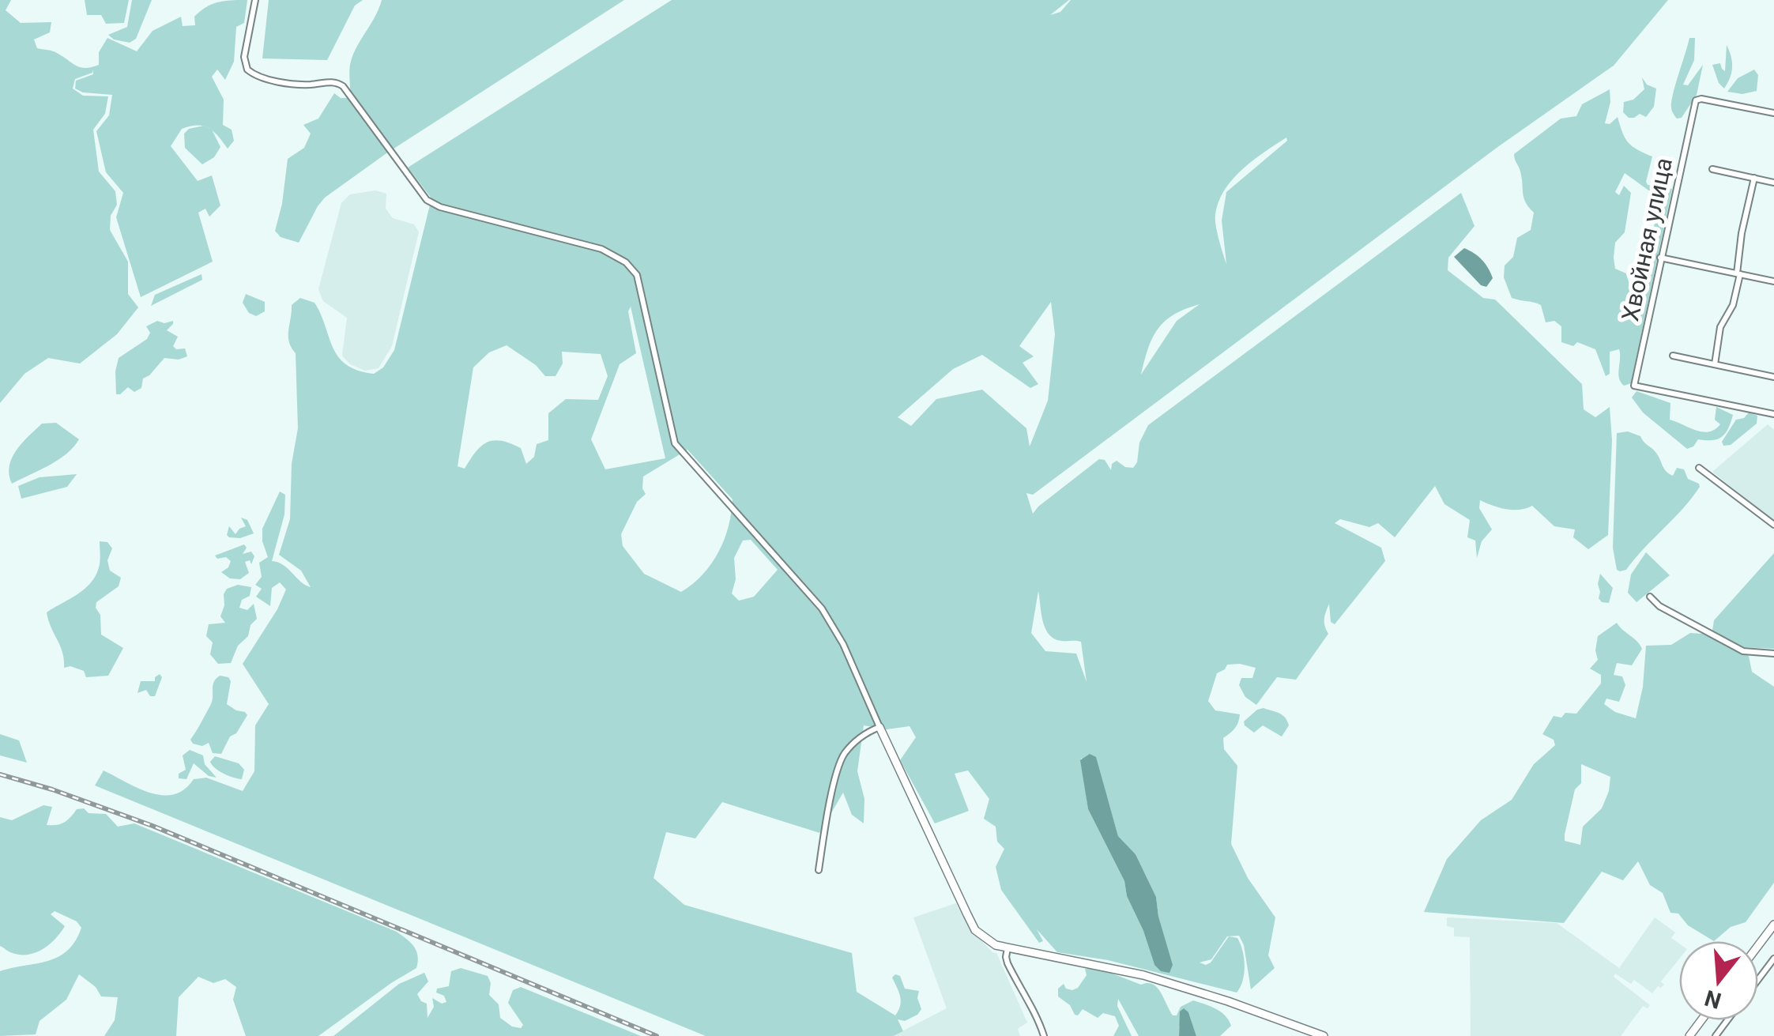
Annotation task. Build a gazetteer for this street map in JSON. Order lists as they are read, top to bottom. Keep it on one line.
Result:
{"streets":{"street":["Хвойная улица"]},"north":"bottom"}
